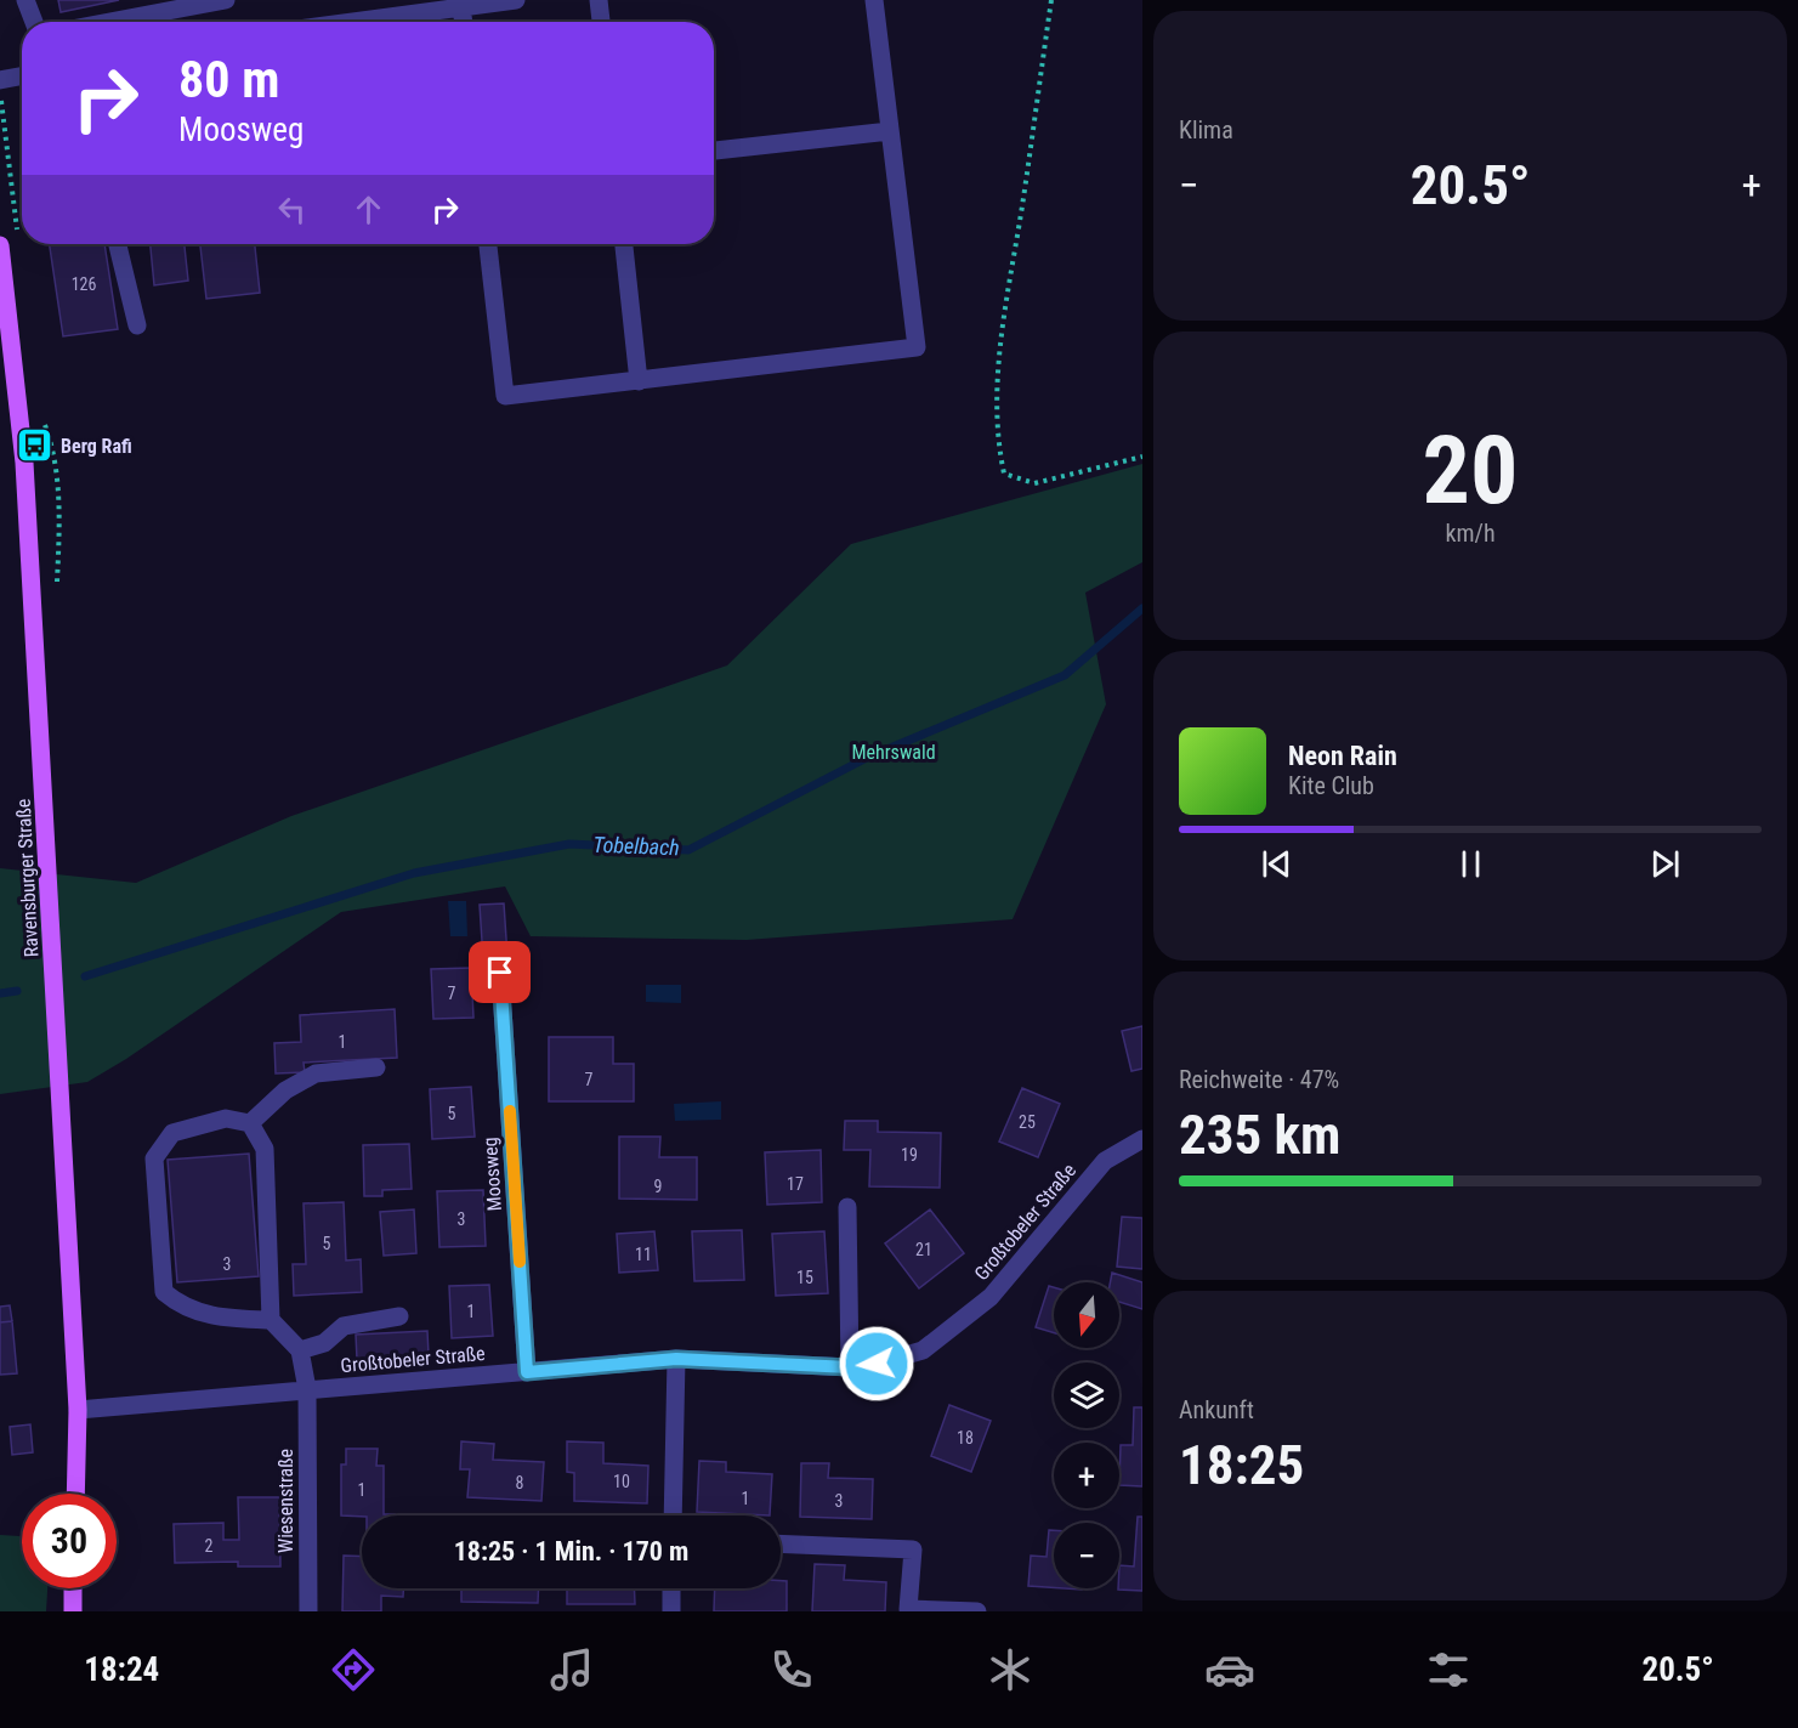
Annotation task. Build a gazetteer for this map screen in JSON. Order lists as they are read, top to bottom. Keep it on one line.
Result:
{"streets":{"main road":["Ravensburger Straße"],"street":["Moosweg","Großtobeler Straße","Wiesenstraße"]},"crossings":[["Ravensburger Straße","Großtobeler Straße"],["Moosweg","Großtobeler Straße"],["Großtobeler Straße","Wiesenstraße"]],"water":["Tobelbach"],"parks":["Mehrswald"],"places":{"bus stop":["Berg Rafi"]},"house_numbers":["126","7","1","7","5","25","19","17","9","3","5","21","11","3","15","1","18","10","8","1","1","3","2"],"north":"bottom","page":{"tile":["Klima",["20","km/h"],["Reichweite · 47%","235 km"],["Ankunft","18:25"]],"turn":["80 m","Moosweg"],"heat":["−","20.5°","+"],"song":["Neon Rain","Kite Club"],"map_buttons":["+","−"],"limit":"30","trip":"18:25 · 1 Min. · 170 m","tabs":["18:24","20.5°"]}}
